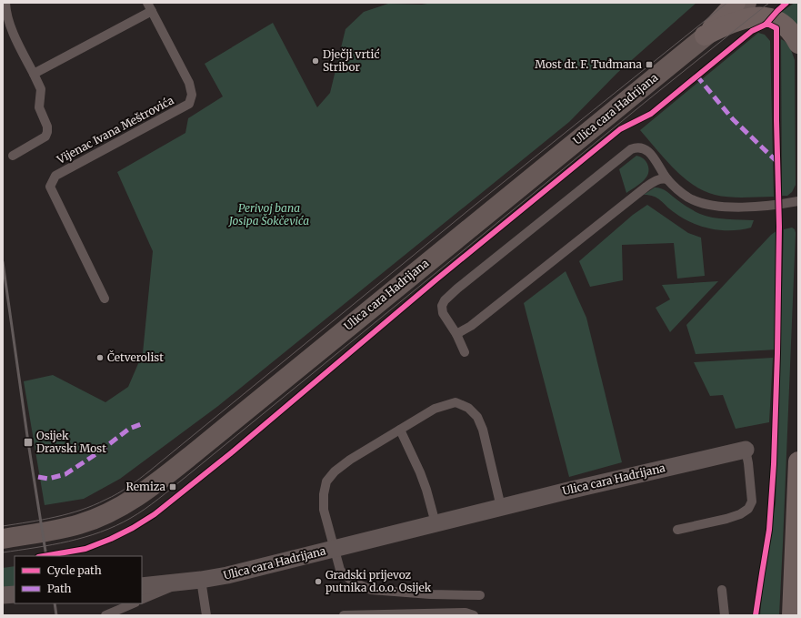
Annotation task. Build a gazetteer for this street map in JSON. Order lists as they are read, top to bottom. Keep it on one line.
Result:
{"streets":{"main road":["Ulica cara Hadrijana"],"lane":["Vijenac Ivana Meštrovića"]},"parks":["Perivoj bana Josipa Šokčevića"],"places":{"other":["Dječji vrtić Stribor","Četverolist","Gradski prijevoz putnika d.o.o. Osijek"],"transit":["Most dr. F. Tuđmana","Osijek Dravski Most","Remiza"]},"legend":["Cycle path","Path"]}
